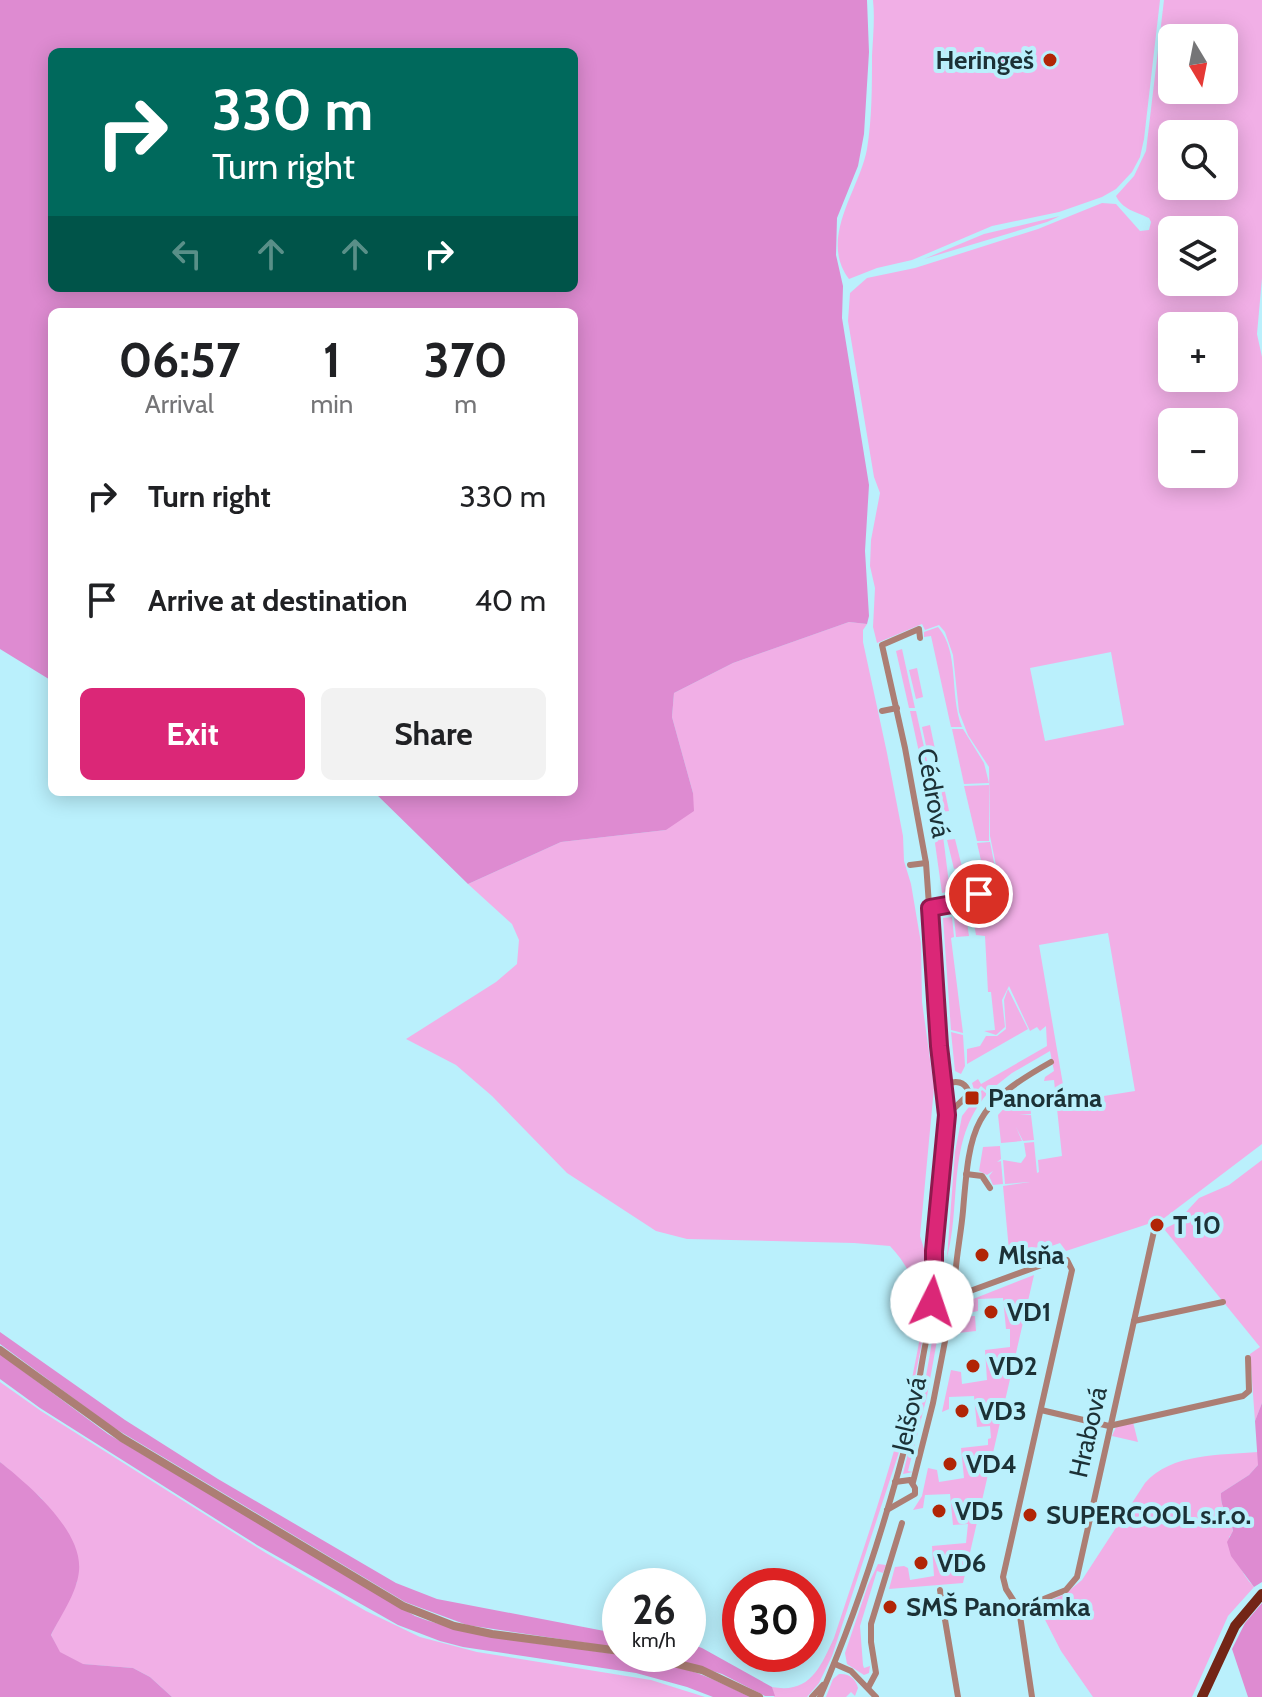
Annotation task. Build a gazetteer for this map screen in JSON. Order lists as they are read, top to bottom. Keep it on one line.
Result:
{"streets":{"street":["Cédrová","Jelšová","Hrabová"]},"crossings":[["Cédrová","Jelšová"]],"places":{"other":["Heringeš","T 10","Mlsňa","VD1","VD2","VD3","VD4","VD5","SUPERCOOL s.r.o.","VD6","SMŠ Panorámka"],"transit":["Panoráma"]},"north":"bottom","page":{"map_buttons":["+","−"],"turn":["330 m","Turn right"],"eta":["06:57","Arrival","1","min","370","m"],"list":[{"name":"Turn right","value":"330 m"},{"name":"Arrive at destination","value":"40 m"}],"buttons":["Exit","Share"],"speed":"26 km/h","limit":"30"}}
